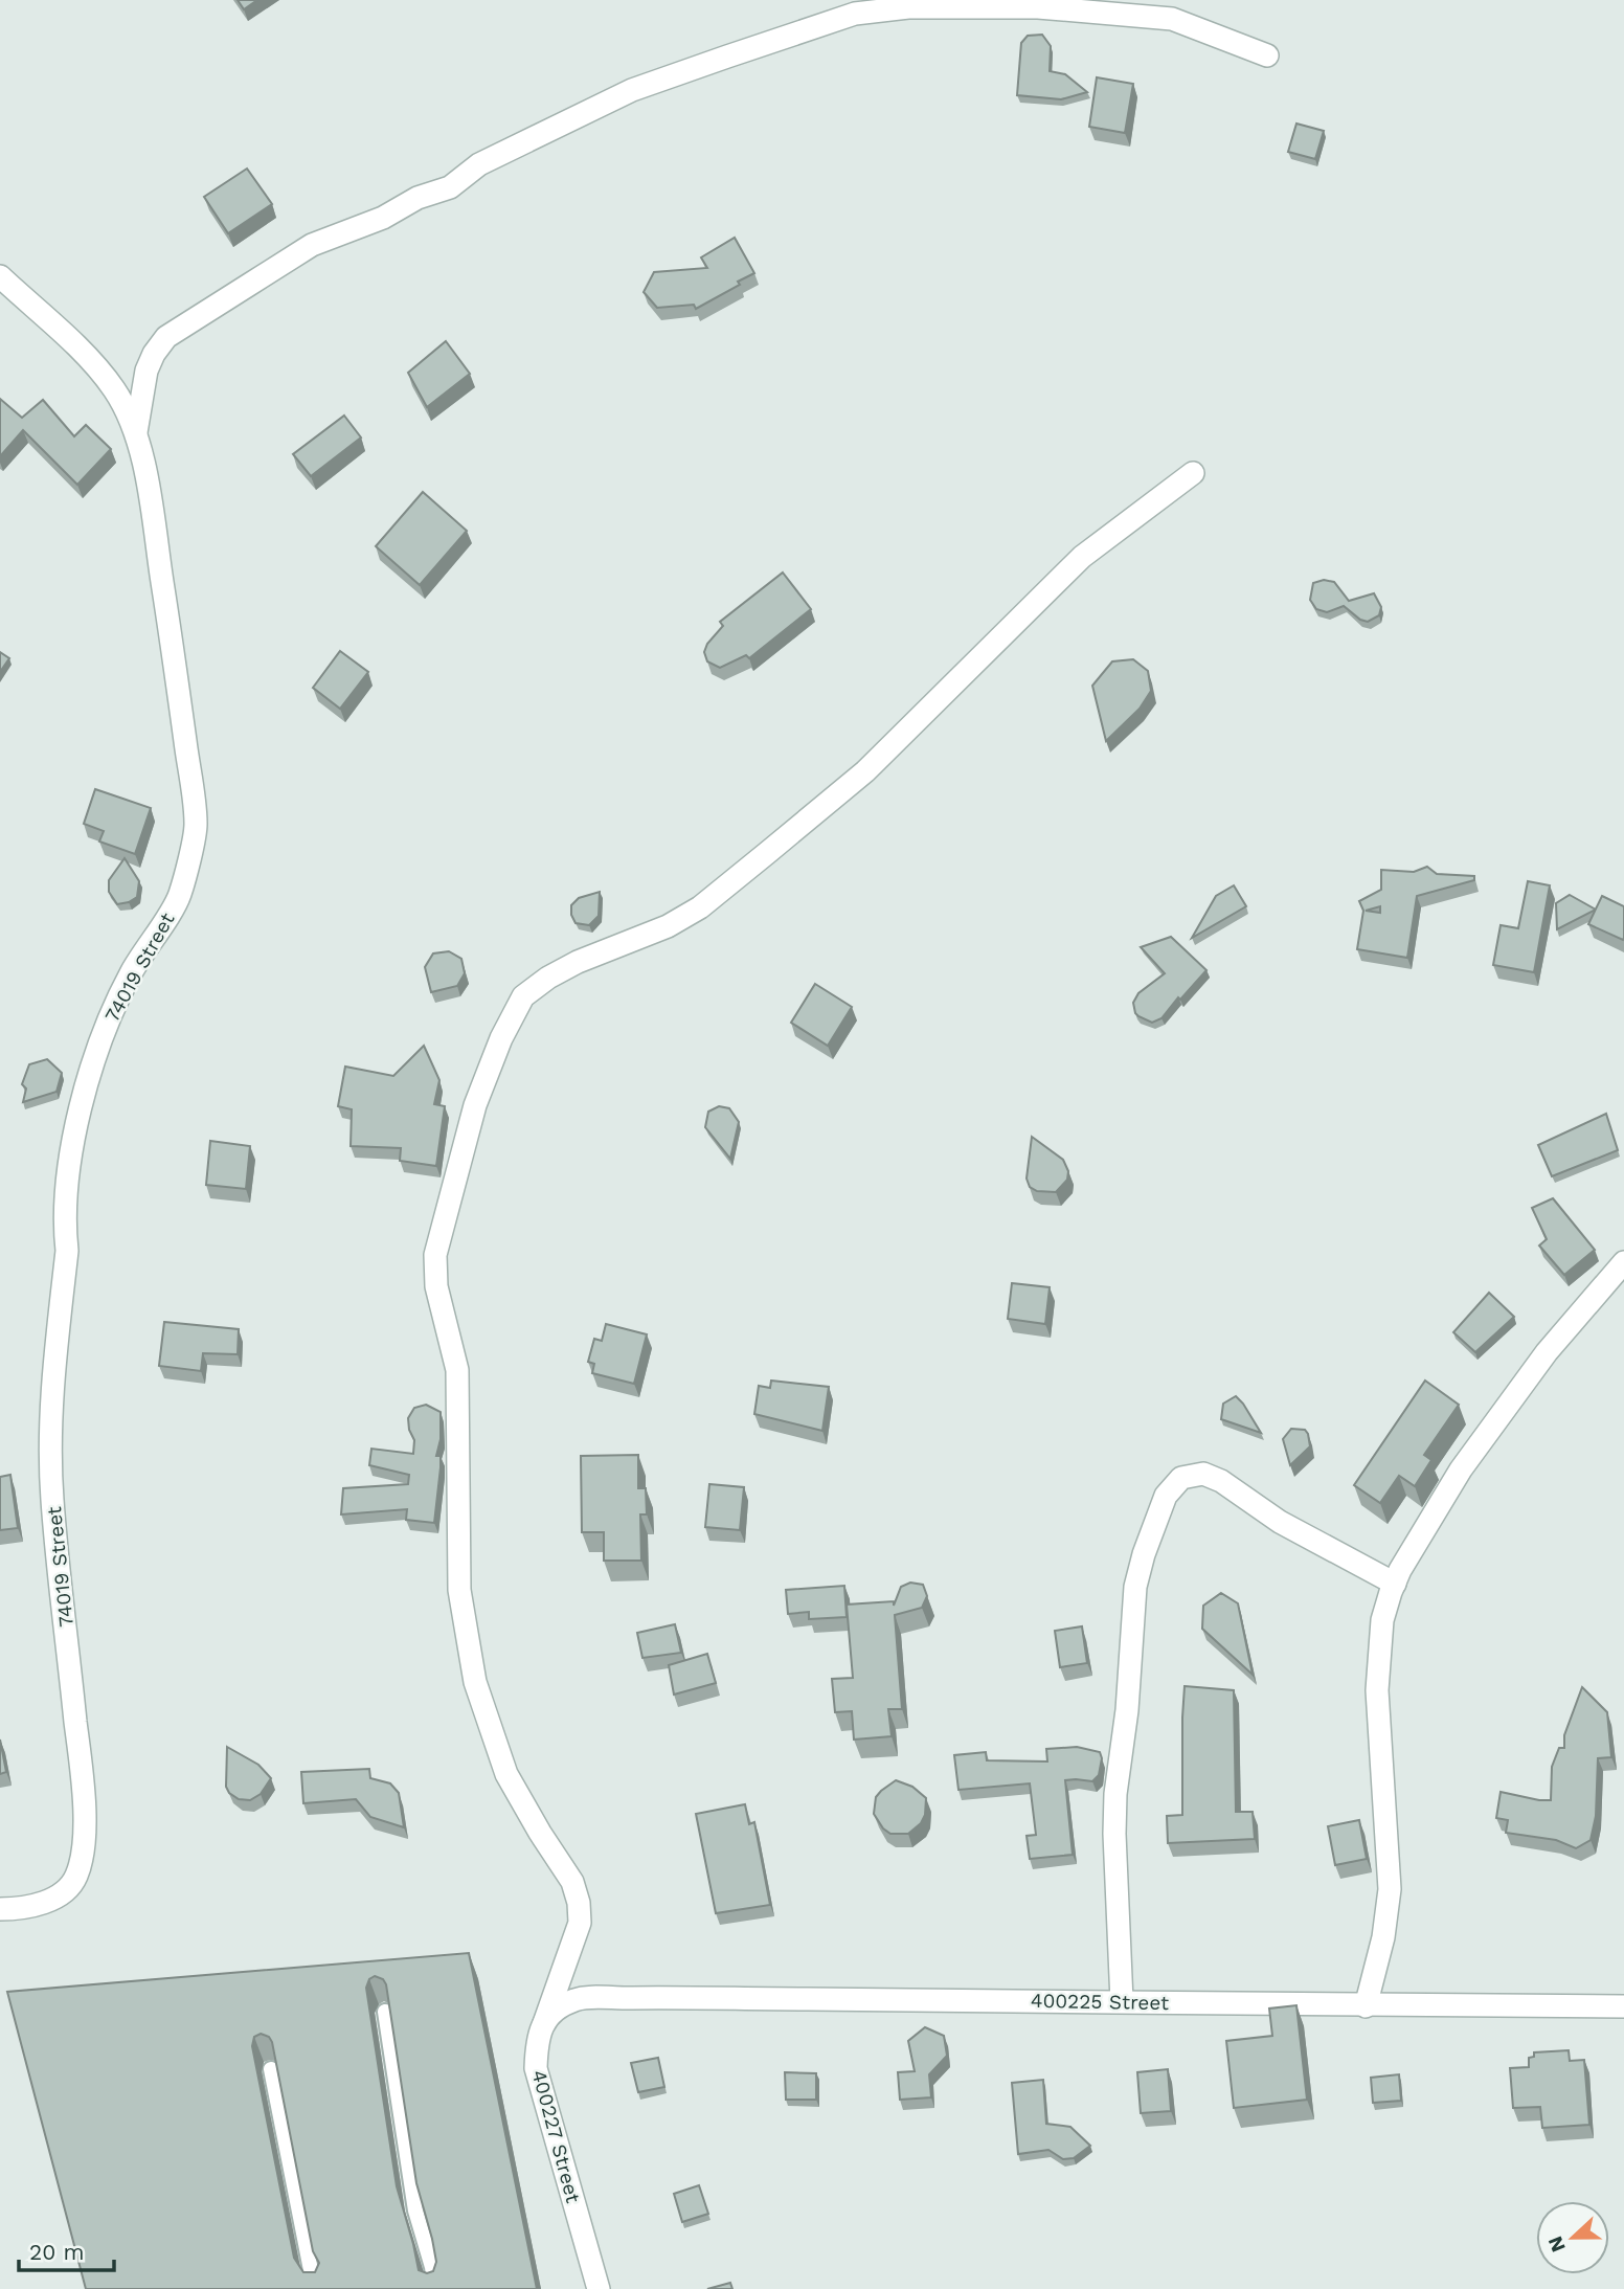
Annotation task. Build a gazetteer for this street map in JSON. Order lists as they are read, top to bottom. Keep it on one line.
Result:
{"streets":{"street":["74019 Street","400225 Street","400227 Street"]},"crossings":[["400225 Street","400227 Street"]],"scale_bar":"20 m","north":"left"}
